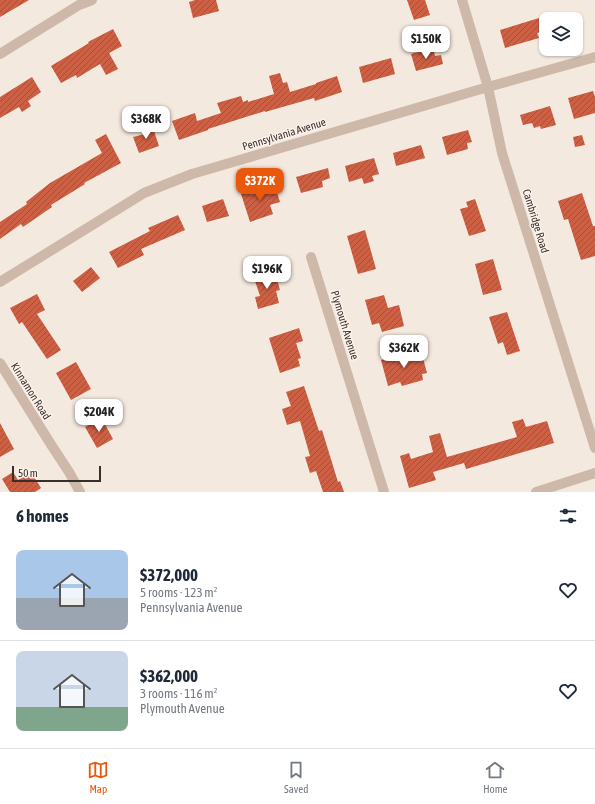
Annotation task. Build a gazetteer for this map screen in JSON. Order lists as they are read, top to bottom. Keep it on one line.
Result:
{"streets":{"street":["Pennsylvania Avenue","Cambridge Road","Plymouth Avenue","Kinnamon Road"]},"crossings":[["Pennsylvania Avenue","Cambridge Road"]],"scale_bar":"50 m","page":{"price":["$150K","$368K","$372K","$196K","$362K","$204K"],"scale":"50 m","heading":"6 homes","list":[{"name":"$372,000","note":"5 rooms · 123 m² · Pennsylvania Avenue"},{"name":"$362,000","note":"3 rooms · 116 m² · Plymouth Avenue"}],"tabs":["Map","Saved","Home"]}}
